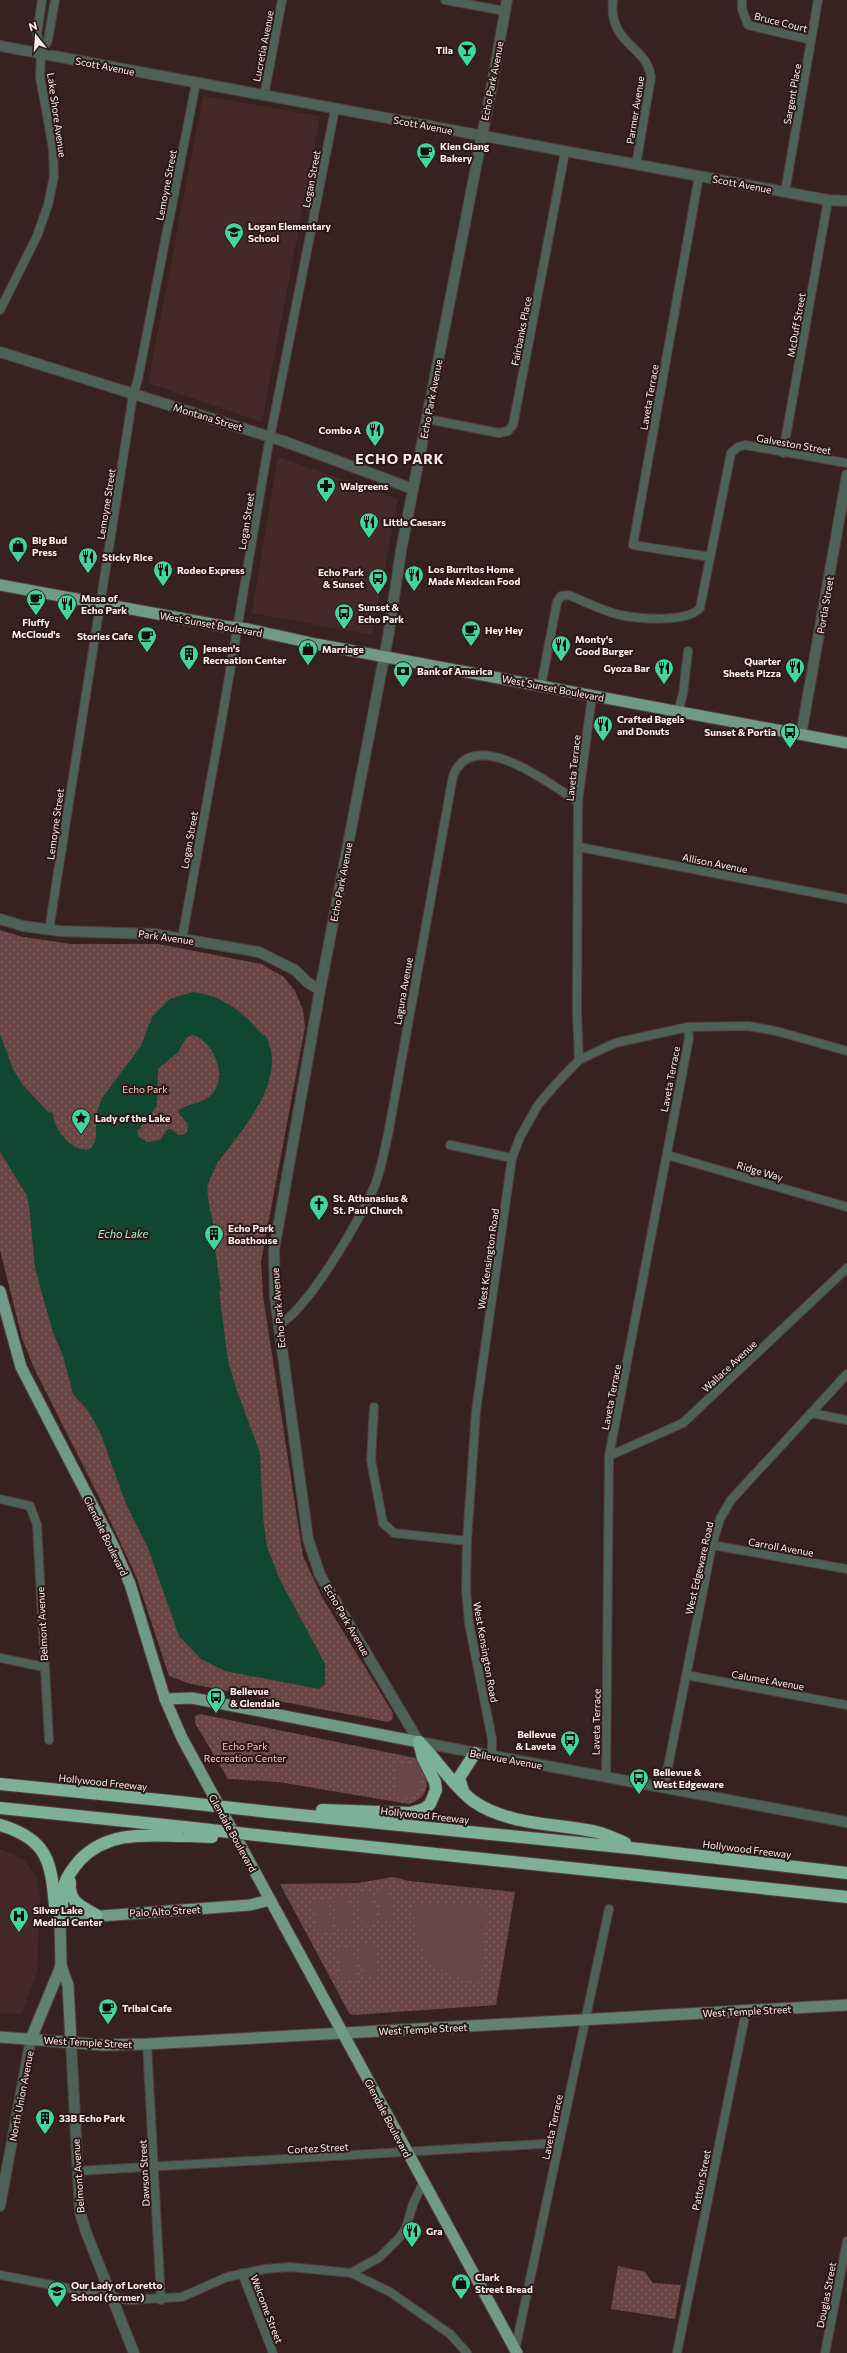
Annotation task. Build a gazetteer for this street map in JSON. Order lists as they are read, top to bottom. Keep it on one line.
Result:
{"streets":{"highway":["Hollywood Freeway"],"main road":["West Sunset Boulevard","Glendale Boulevard","Belmont Avenue","Bellevue Avenue","Palo Alto Street","West Temple Street","North Union Avenue"],"street":["Bruce Court","Lucretia Avenue","Scott Avenue","Echo Park Avenue","Sargent Place","Parmer Avenue","Lake Shore Avenue","Logan Street","Lemoyne Street","McDuff Street","Fairbanks Place","Laveta Terrace","Montana Street","Galveston Street","Portia Street","Allison Avenue","Park Avenue","Laguna Avenue","Ridge Way","West Kensington Road","Wallace Avenue","Carroll Avenue","West Edgeware Road","Calumet Avenue","Cortez Street","Dawson Street","Patton Street","Douglas Street","Welcome Street"]},"crossings":[["Bruce Court","Sargent Place"],["Lucretia Avenue","Scott Avenue"],["Scott Avenue","Echo Park Avenue"],["Scott Avenue","Sargent Place"],["Scott Avenue","Parmer Avenue"],["Scott Avenue","Lake Shore Avenue"],["Scott Avenue","Logan Street"],["Scott Avenue","Lemoyne Street"],["Scott Avenue","McDuff Street"],["Scott Avenue","Fairbanks Place"],["Scott Avenue","Laveta Terrace"],["Echo Park Avenue","Fairbanks Place"],["Echo Park Avenue","Montana Street"],["Echo Park Avenue","West Sunset Boulevard"],["Echo Park Avenue","Park Avenue"],["Echo Park Avenue","Laguna Avenue"],["Echo Park Avenue","Bellevue Avenue"],["Logan Street","Montana Street"],["Logan Street","West Sunset Boulevard"],["Logan Street","Park Avenue"],["Lemoyne Street","Montana Street"],["Lemoyne Street","West Sunset Boulevard"],["Lemoyne Street","Park Avenue"],["McDuff Street","Galveston Street"],["Laveta Terrace","Galveston Street"],["Laveta Terrace","West Sunset Boulevard"],["Laveta Terrace","Allison Avenue"],["Laveta Terrace","Laguna Avenue"],["Laveta Terrace","Ridge Way"],["Laveta Terrace","West Kensington Road"],["Laveta Terrace","Wallace Avenue"],["Laveta Terrace","Glendale Boulevard"],["Laveta Terrace","Bellevue Avenue"],["Laveta Terrace","West Temple Street"],["Laveta Terrace","Cortez Street"],["Portia Street","West Sunset Boulevard"],["West Kensington Road","Bellevue Avenue"],["Glendale Boulevard","Bellevue Avenue"],["Glendale Boulevard","Palo Alto Street"],["Glendale Boulevard","West Temple Street"],["Glendale Boulevard","Cortez Street"],["Carroll Avenue","West Edgeware Road"],["West Edgeware Road","Calumet Avenue"],["West Edgeware Road","Bellevue Avenue"],["Belmont Avenue","Palo Alto Street"],["Belmont Avenue","West Temple Street"],["Belmont Avenue","North Union Avenue"],["Belmont Avenue","Cortez Street"],["West Temple Street","North Union Avenue"],["West Temple Street","Dawson Street"],["West Temple Street","Patton Street"],["Cortez Street","Dawson Street"]],"districts":["ECHO PARK"],"water":["Echo Lake"],"parks":["Echo Park","Echo Park Recreation Center"],"places":{"bar":["Tila"],"cafe":["Kien Giang Bakery","Fluffy McCloud's","Hey Hey","Stories Cafe","Tribal Cafe"],"school or university":["Logan Elementary School","Our Lady of Loretto School (former)"],"restaurant":["Combo A","Little Caesars","Sticky Rice","Rodeo Express","Los Burritos Home Made Mexican Food","Masa of Echo Park","Monty's Good Burger","Quarter Sheets Pizza","Gyoza Bar","Crafted Bagels and Donuts","Gra"],"pharmacy":["Walgreens"],"shop":["Big Bud Press","Marriage","Clark Street Bread"],"bus stop":["Echo Park & Sunset","Sunset & Echo Park","Sunset & Portia","Bellevue & Glendale","Bellevue & Laveta","Bellevue & West Edgeware"],"building":["Jensen's Recreation Center","Echo Park Boathouse","33B Echo Park"],"bank":["Bank of America"],"place":["Lady of the Lake"],"church":["St. Athanasius & St. Paul Church"],"hospital":["Silver Lake Medical Center"]},"north":"top"}
